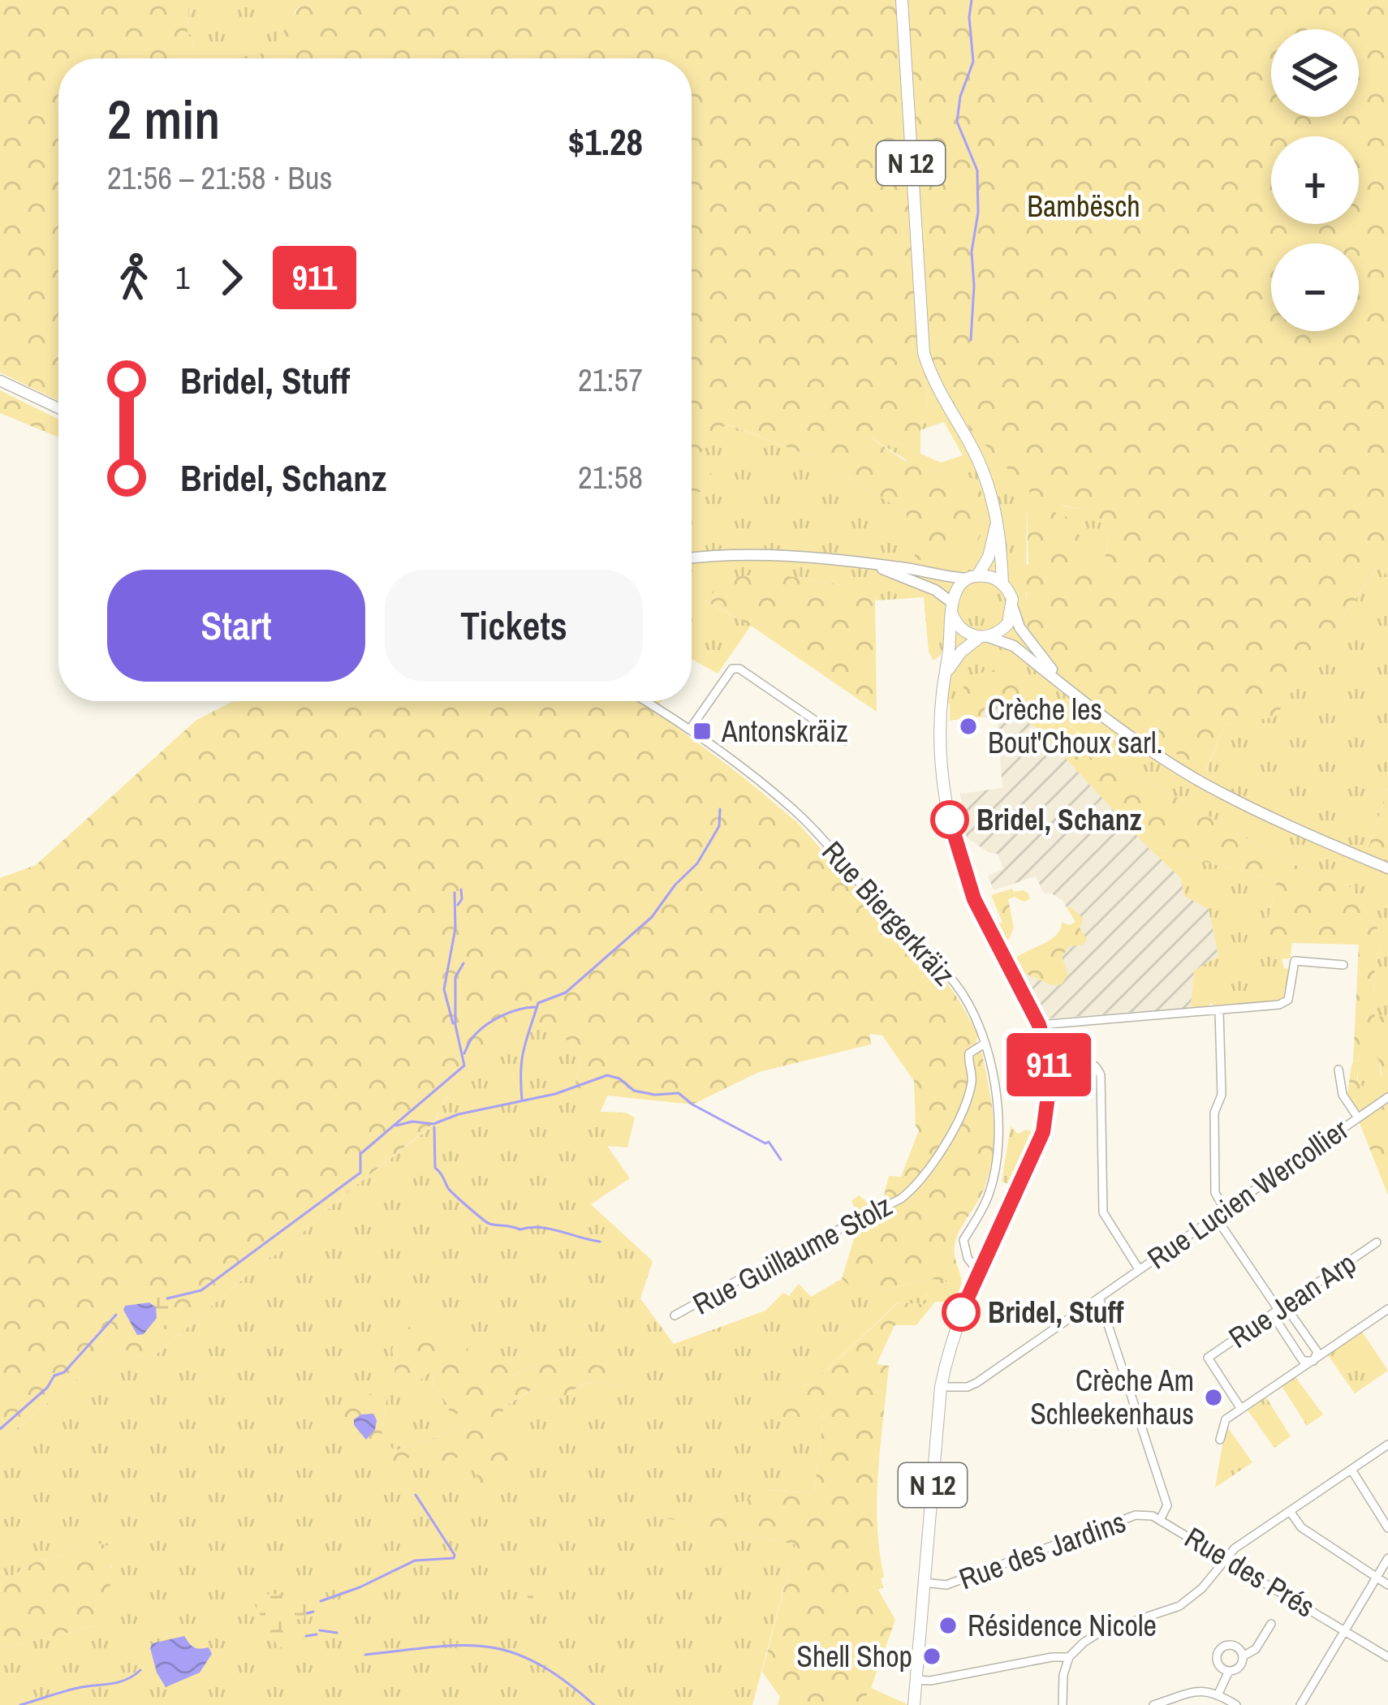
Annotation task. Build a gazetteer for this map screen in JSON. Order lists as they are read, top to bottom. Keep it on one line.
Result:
{"streets":{"main road":["N 12"],"street":["Rue Biergerkräiz","Rue Lucien Wercollier","Rue Guillaume Stolz","Rue Jean Arp","Rue des Jardins","Rue des Prés"]},"crossings":[["N 12","Rue Biergerkräiz"],["N 12","Rue Lucien Wercollier"],["N 12","Rue des Jardins"],["Rue Biergerkräiz","Rue Guillaume Stolz"],["Rue Lucien Wercollier","Rue des Prés"],["Rue des Jardins","Rue des Prés"]],"parks":["Bambësch"],"places":{"other":["Crèche les Bout'Choux sarl.","Bridel, Schanz","Bridel, Stuff","Crèche Am Schleekenhaus","Résidence Nicole","Shell Shop"],"transit":["Antonskräiz"]},"lines":["bus line 911"],"page":{"on_map":"911","map_buttons":["+","−"],"heading":["2 min","21:56 – 21:58 · Bus","$1.28"],"legs":["1","911"],"list":[{"name":"Bridel, Stuff","value":"21:57"},{"name":"Bridel, Schanz","value":"21:58"}],"buttons":["Start","Tickets"]}}
